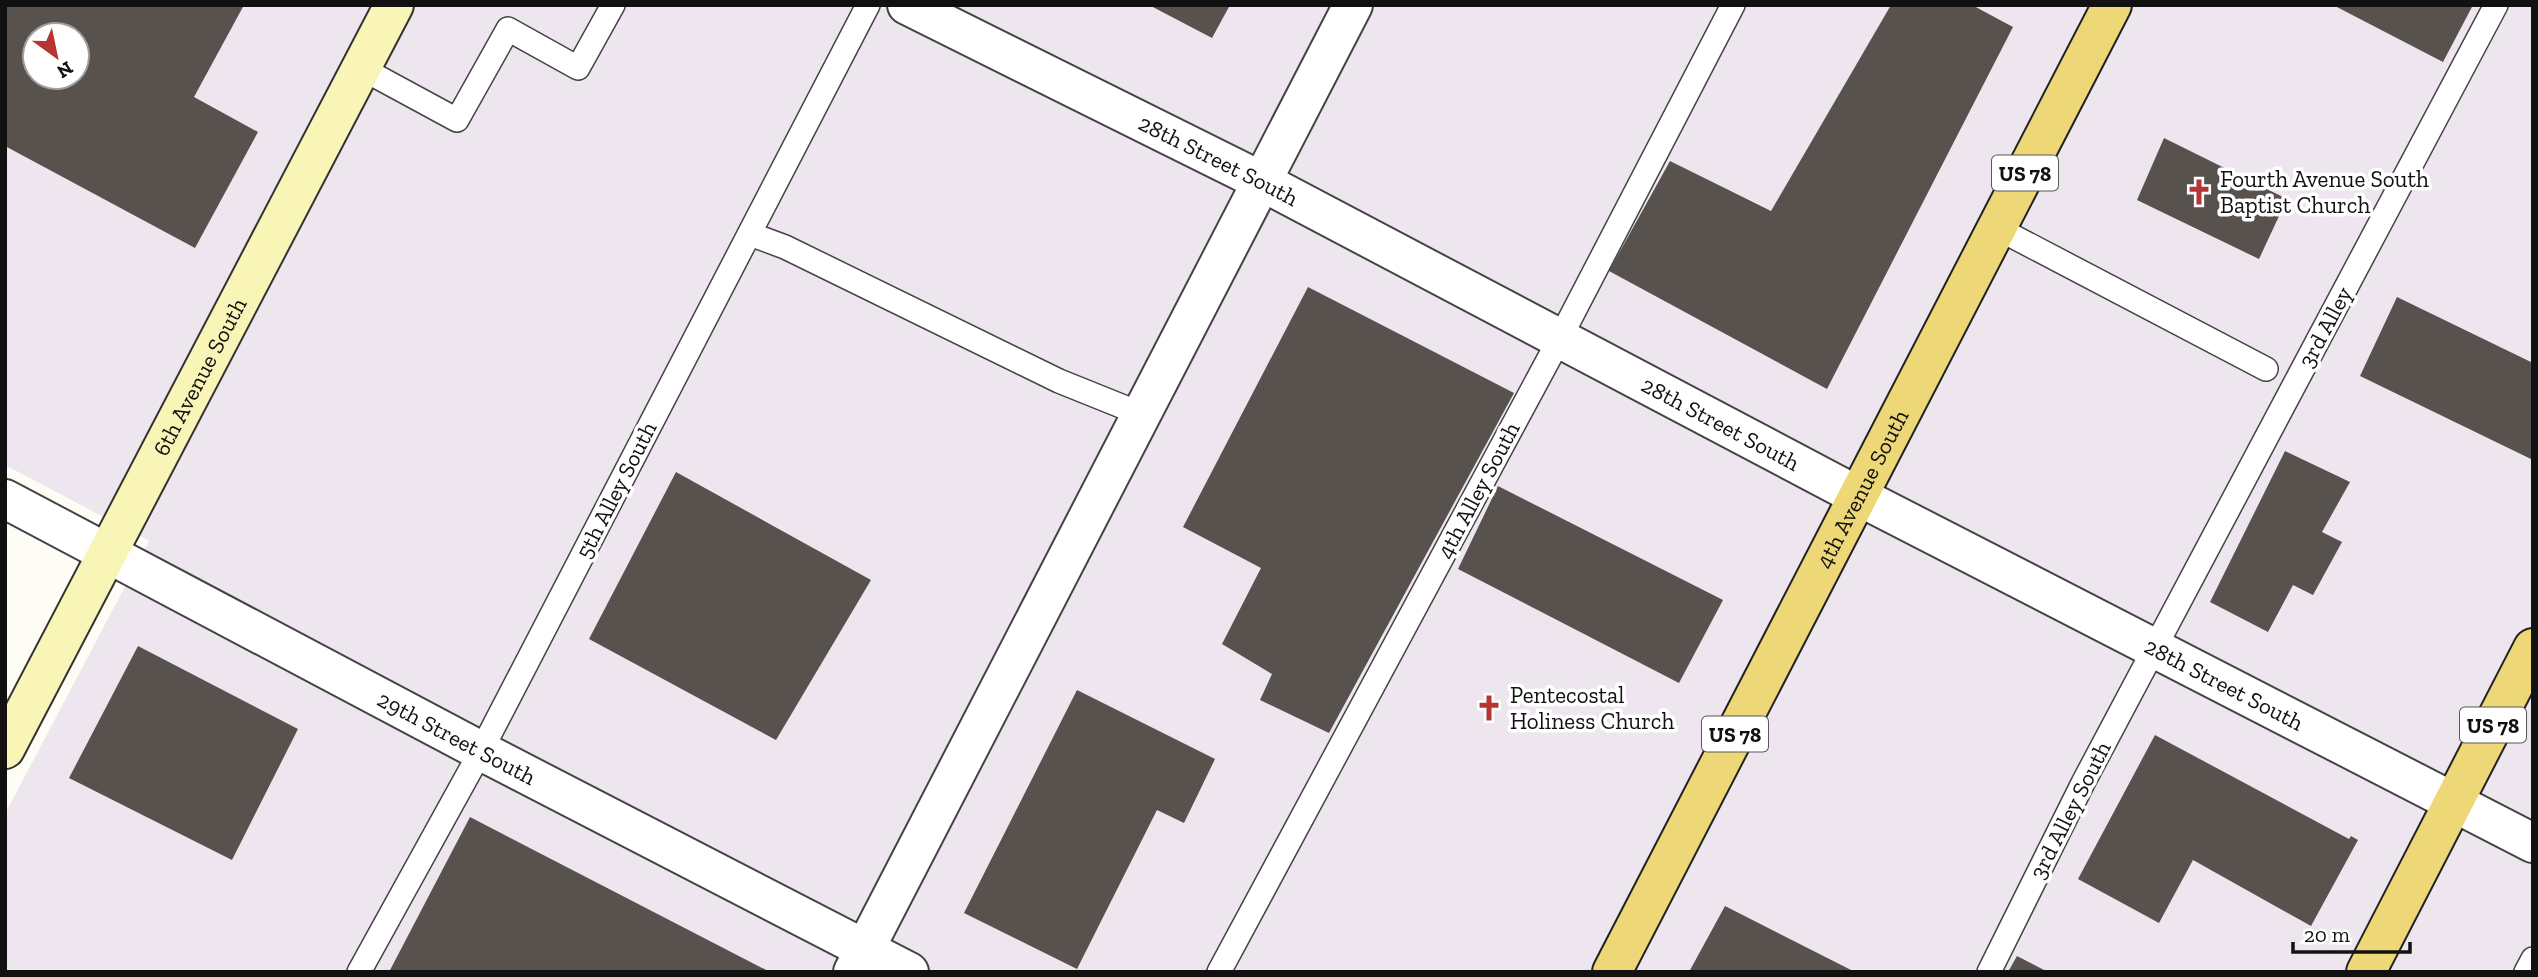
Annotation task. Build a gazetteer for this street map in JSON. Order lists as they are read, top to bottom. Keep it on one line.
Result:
{"streets":{"main road":["US 78","6th Avenue South","4th Avenue South"],"street":["28th Street South","29th Street South"],"lane":["3rd Alley","5th Alley South","4th Alley South","3rd Alley South"]},"crossings":[["28th Street South","US 78"],["28th Street South","3rd Alley"],["28th Street South","4th Avenue South"],["28th Street South","4th Alley South"],["28th Street South","3rd Alley South"],["3rd Alley","3rd Alley South"],["6th Avenue South","29th Street South"],["5th Alley South","29th Street South"]],"places":{"church":["Fourth Avenue South Baptist Church","Pentecostal Holiness Church"]},"scale_bar":"20 m","north":"bottom right"}
